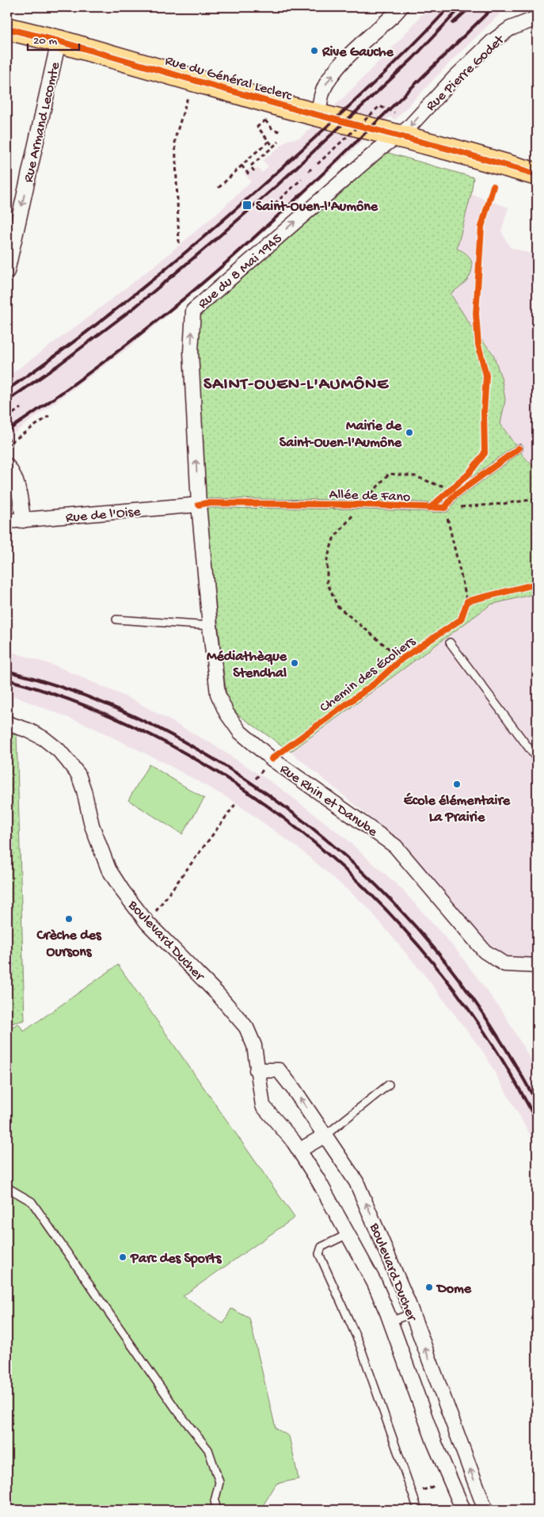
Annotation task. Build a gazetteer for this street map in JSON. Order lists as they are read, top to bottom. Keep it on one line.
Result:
{"streets":{"main road":["Rue du Général Leclerc"],"street":["Rue Pierre Godet","Rue Armand Lecomte","Rue du 8 Mai 1945","Rue de l'Oise","Rue Rhin et Danube","Boulevard Ducher"],"lane":["Allée de Fano"],"cycle path":["Chemin des Écoliers"]},"crossings":[["Rue Pierre Godet","Rue du Général Leclerc"],["Rue Pierre Godet","Rue du 8 Mai 1945"],["Rue du Général Leclerc","Rue Armand Lecomte"],["Rue du Général Leclerc","Rue du 8 Mai 1945"],["Rue du 8 Mai 1945","Allée de Fano"],["Rue du 8 Mai 1945","Rue de l'Oise"],["Rue du 8 Mai 1945","Rue Rhin et Danube"],["Allée de Fano","Rue de l'Oise"],["Allée de Fano","Rue Rhin et Danube"],["Rue de l'Oise","Rue Rhin et Danube"],["Chemin des Écoliers","Rue Rhin et Danube"]],"one_way":["Rue Armand Lecomte","Rue du 8 Mai 1945"],"districts":["SAINT-OUEN-L'AUMÔNE"],"places":{"other":["Rive Gauche","Mairie de Saint-Ouen-l'Aumône","Médiathèque Stendhal","École élémentaire La Prairie","Crèche des Oursons","Parc des Sports","Dome"],"transit":["Saint-Ouen-l'Aumône"]},"scale_bar":"20 m"}
